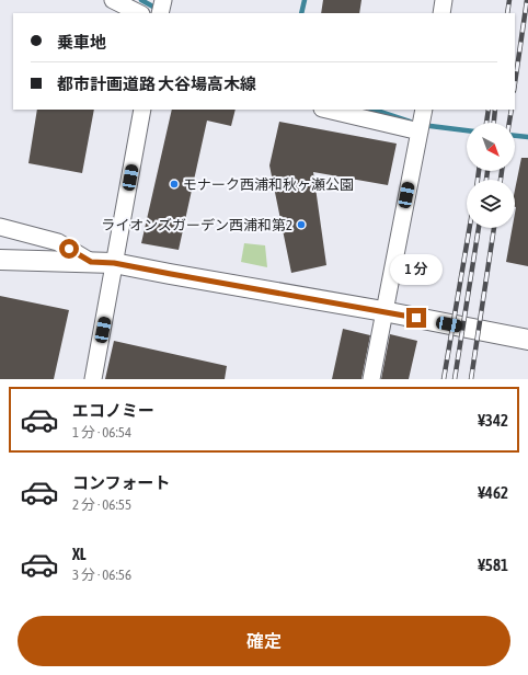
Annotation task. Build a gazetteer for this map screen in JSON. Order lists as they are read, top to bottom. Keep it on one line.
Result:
{"places":["モナーク西浦和秋ヶ瀬公園","ライオンズガーデン西浦和第2"],"north":"bottom right","page":{"banner":["乗車地","都市計画道路 大谷場高木線"],"bubble":"1 分","list":[{"name":"エコノミー","note":"1 分 · 06:54","value":"¥342"},{"name":"コンフォート","note":"2 分 · 06:55","value":"¥462"},{"name":"XL","note":"3 分 · 06:56","value":"¥581"}],"buttons":"確定"}}
